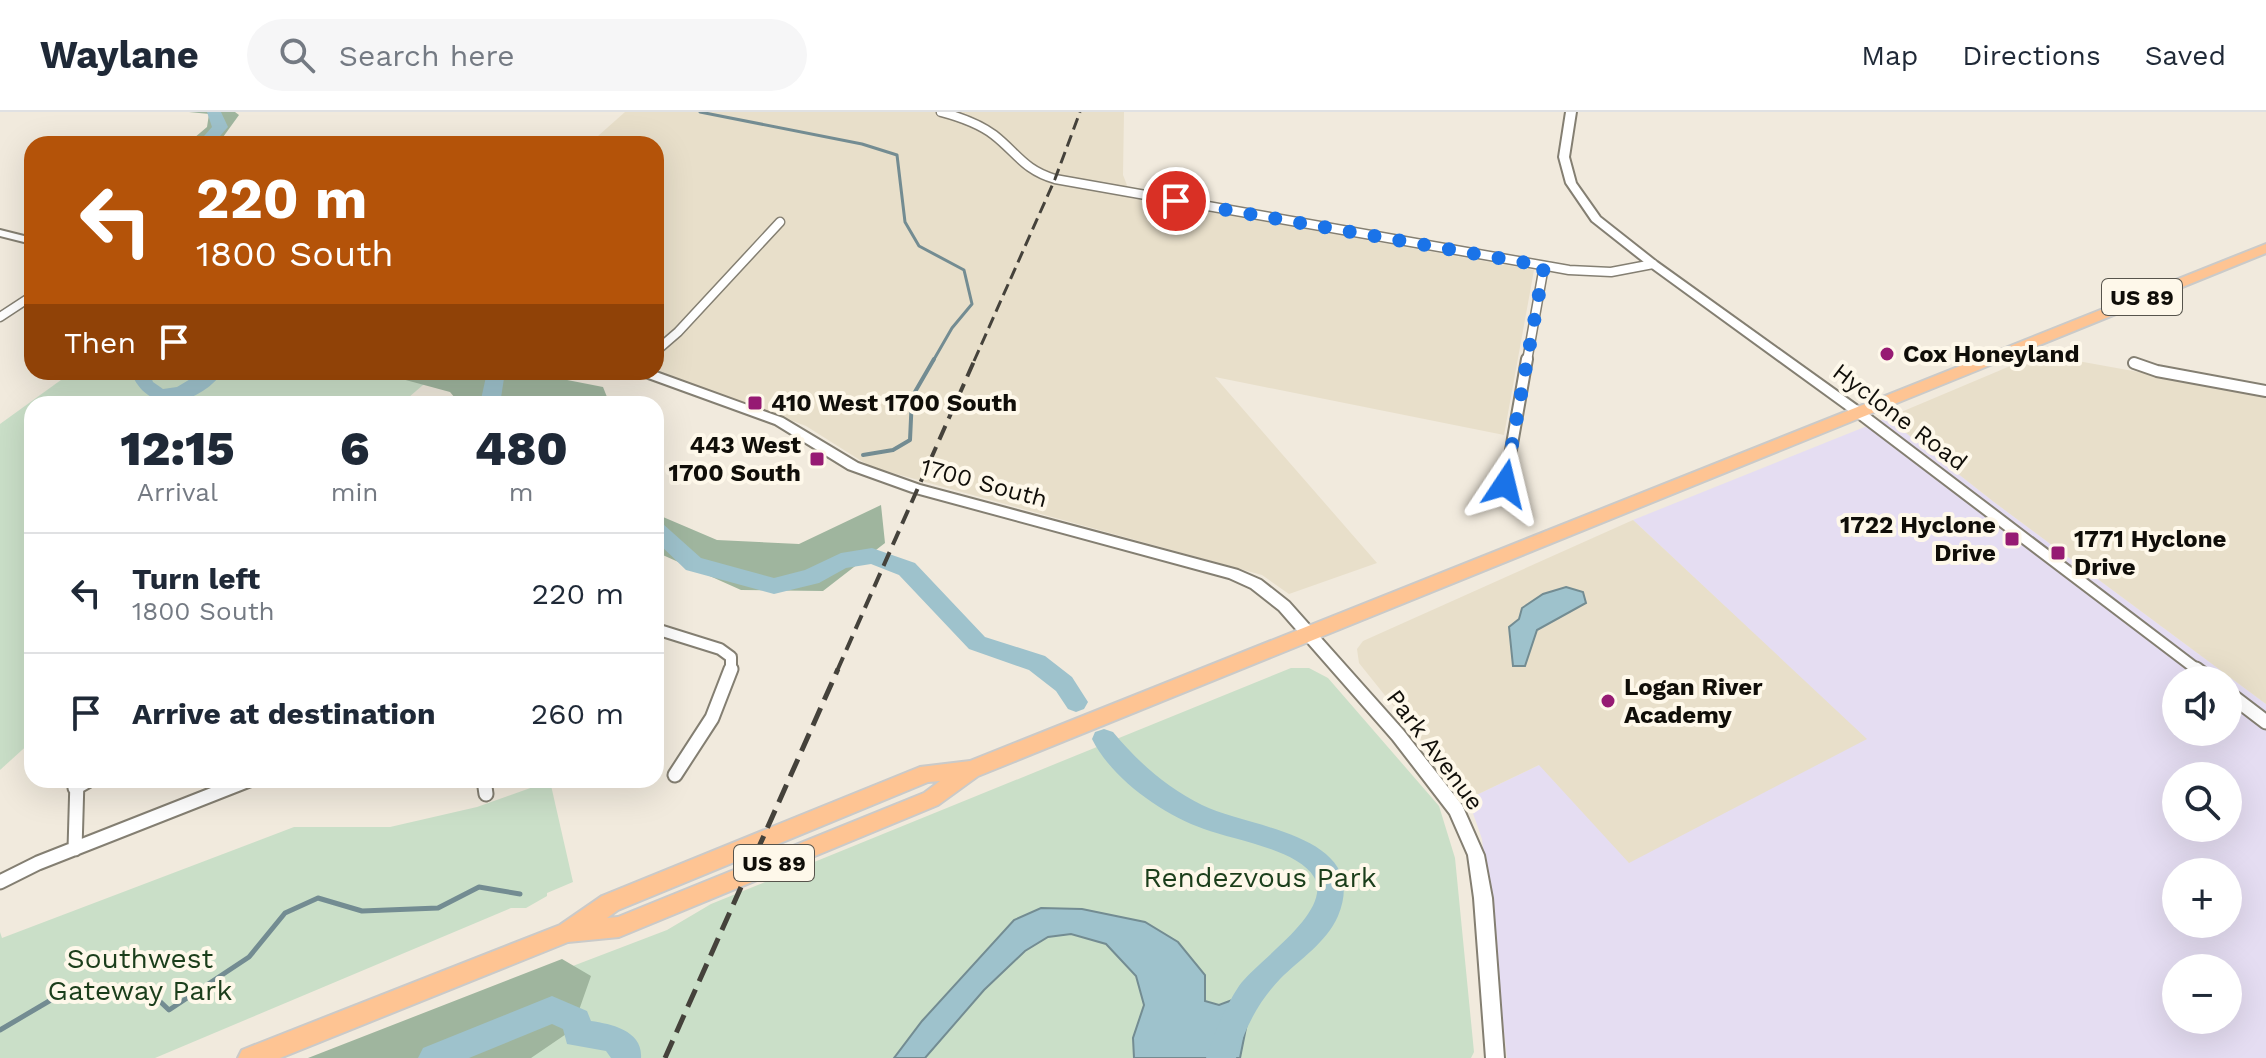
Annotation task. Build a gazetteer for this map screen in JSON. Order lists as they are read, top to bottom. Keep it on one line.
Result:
{"streets":{"highway":["US 89"],"street":["Hyclone Road","1700 South","Park Avenue"]},"crossings":[["US 89","Hyclone Road"],["US 89","1700 South"],["US 89","Park Avenue"],["1700 South","Park Avenue"]],"parks":["Rendezvous Park","Southwest Gateway Park"],"places":{"other":["Cox Honeyland","Logan River Academy"],"transit":["410 West 1700 South","443 West 1700 South","1722 Hyclone Drive","1771 Hyclone Drive"]},"page":{"header":"Waylane","search":"Search here","nav":["Map","Directions","Saved"],"turn":["220 m","1800 South"],"then":"Then","eta":["12:15","Arrival","6","min","480","m"],"list":[{"name":"Turn left","note":"1800 South","value":"220 m"},{"name":"Arrive at destination","value":"260 m"}],"map_buttons":["+","−"]}}
